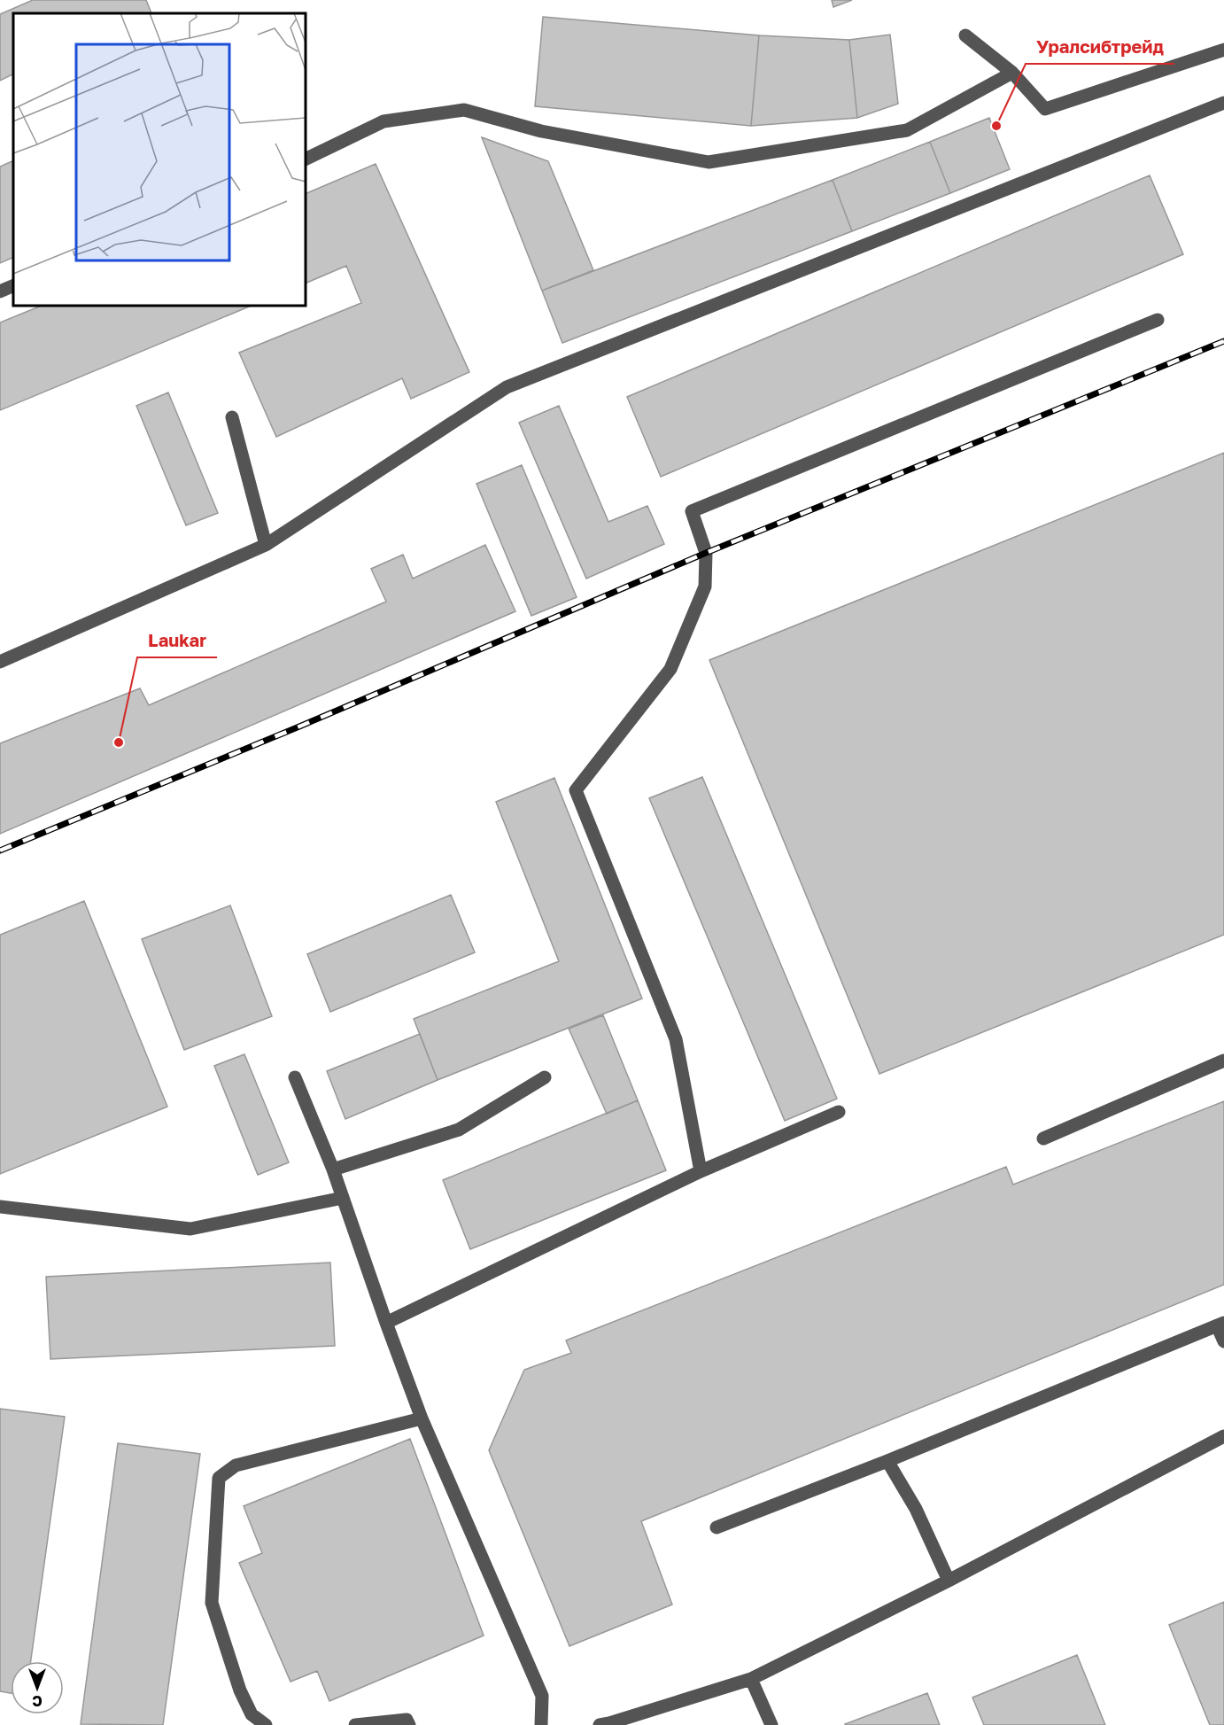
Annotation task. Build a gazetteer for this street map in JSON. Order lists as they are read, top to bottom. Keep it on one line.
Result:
{"places":["Уралcибтрейд","Laukar"],"north":"bottom"}
